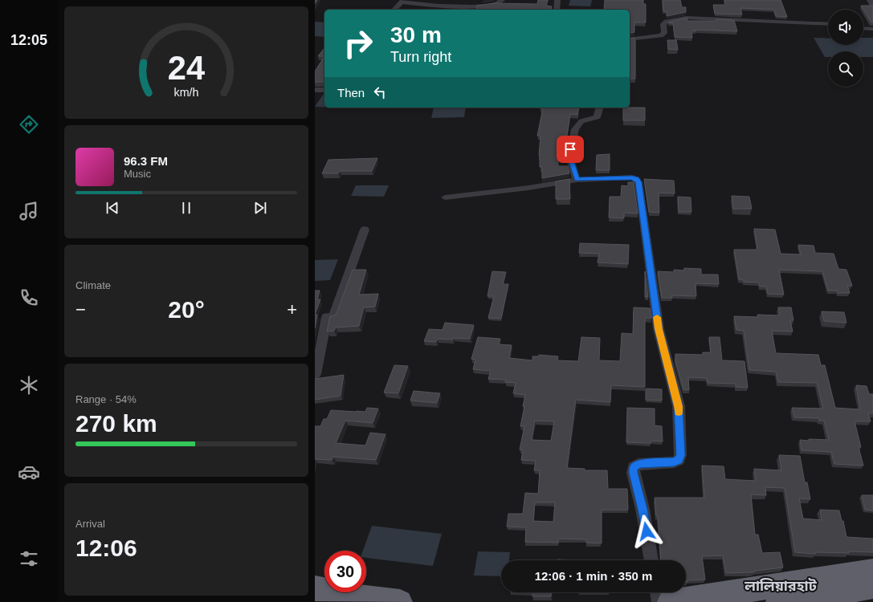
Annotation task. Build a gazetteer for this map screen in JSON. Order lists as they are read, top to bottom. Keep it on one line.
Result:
{"districts":["লালিয়ারহাট"],"page":{"tabs":"12:05","turn":["30 m","Turn right"],"then":"Then","song":["96.3 FM","Music"],"tile":["Climate",["Range · 54%","270 km"],["Arrival","12:06"]],"heat":["−","20°","+"],"limit":"30","trip":"12:06 · 1 min · 350 m","gauge":["24","km/h"]}}
